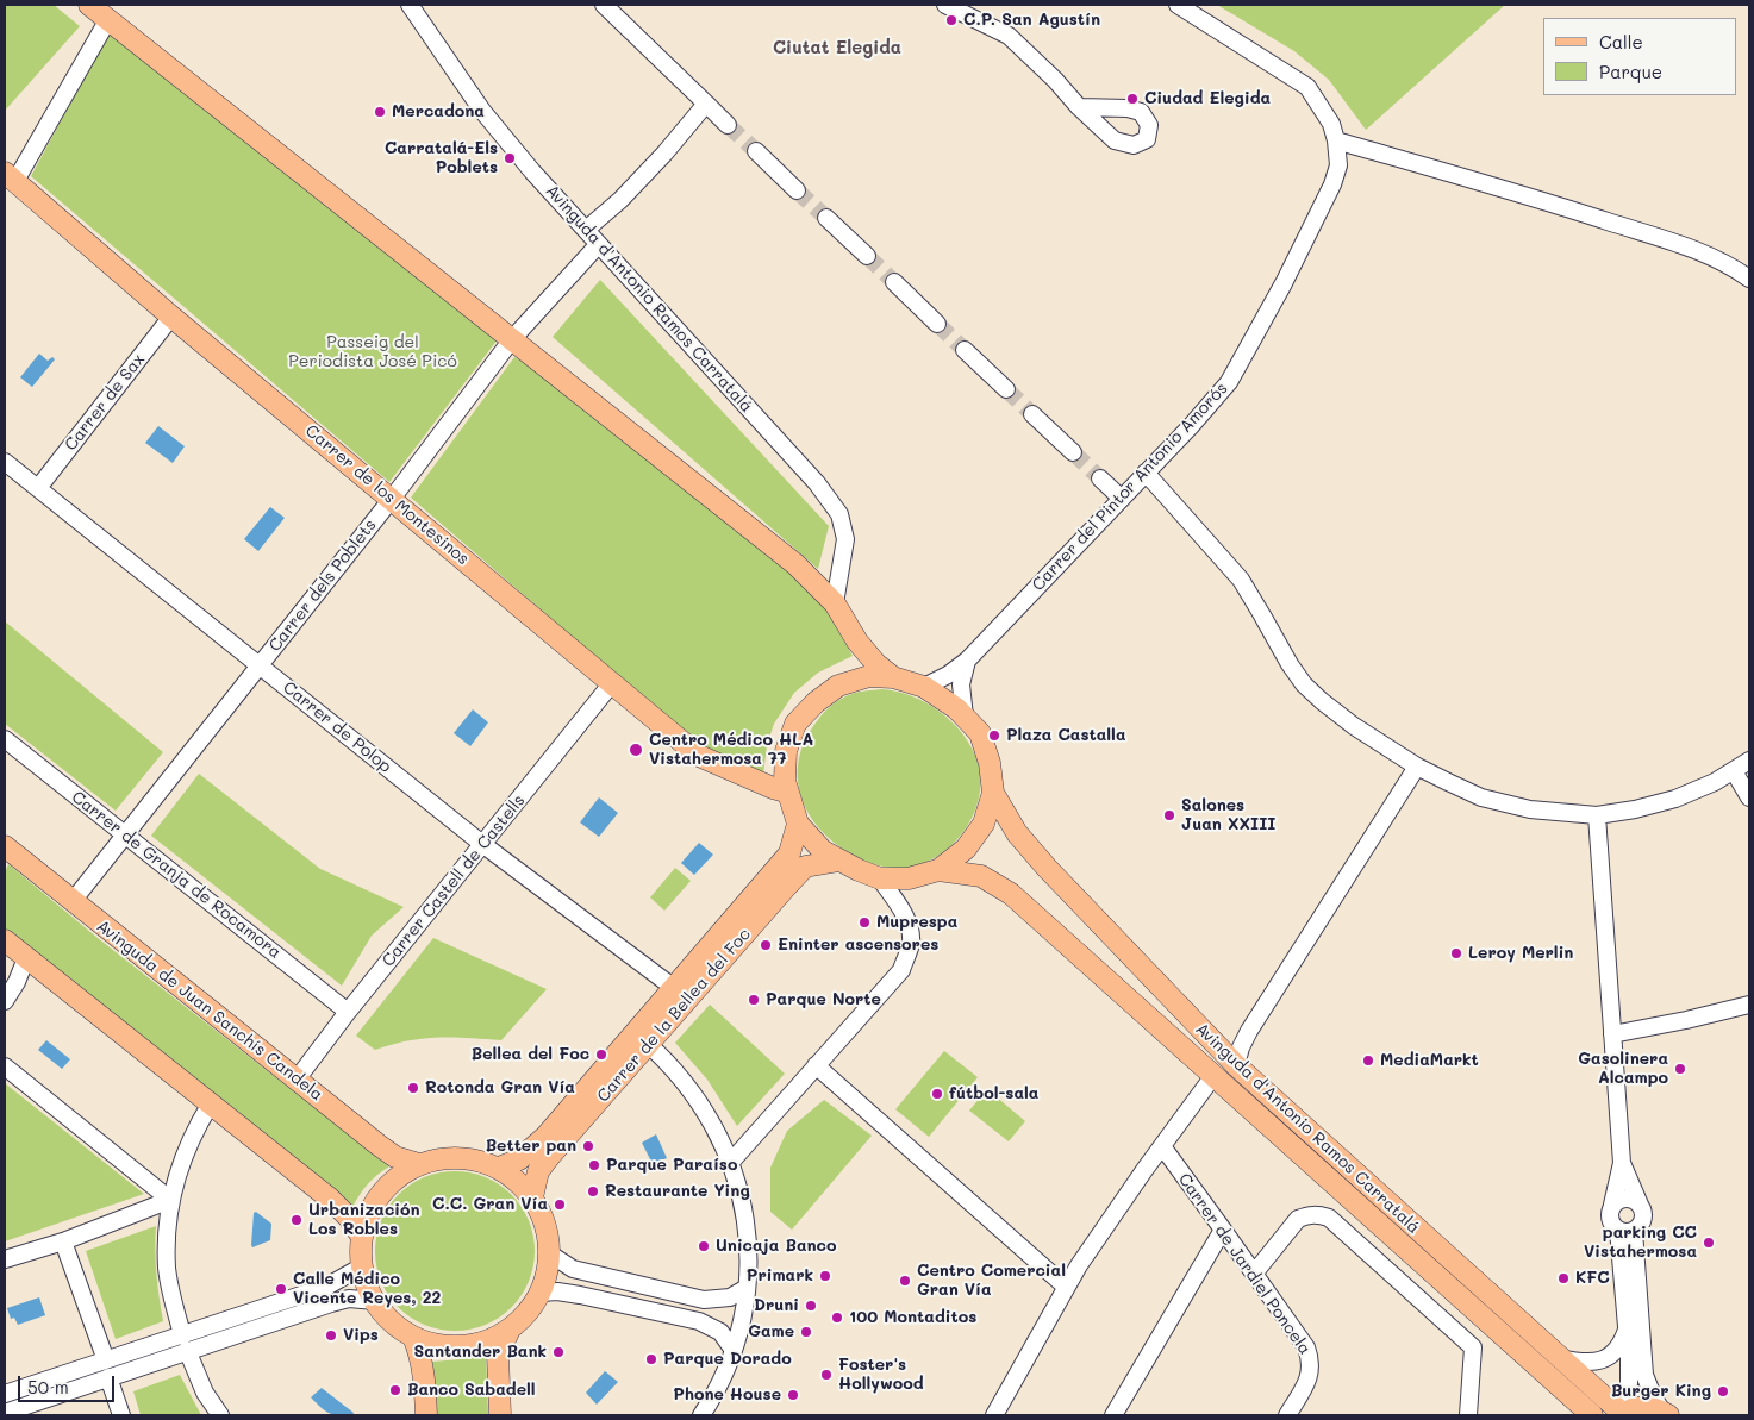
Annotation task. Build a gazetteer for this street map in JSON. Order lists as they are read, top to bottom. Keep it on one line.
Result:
{"streets":{"main road":["Avinguda d'Antonio Ramos Carratalá","Carrer de los Montesinos","Avinguda de Juan Sanchís Candela","Carrer de la Bellea del Foc"],"street":["Carrer de Sax","Carrer del Pintor Antonio Amorós","Carrer dels Poblets","Carrer de Polop","Carrer de Granja de Rocamora","Carrer Castell de Castells","Carrer de Jardiel Poncela"]},"crossings":[["Avinguda d'Antonio Ramos Carratalá","Carrer del Pintor Antonio Amorós"],["Avinguda d'Antonio Ramos Carratalá","Carrer de los Montesinos"],["Avinguda d'Antonio Ramos Carratalá","Carrer dels Poblets"],["Avinguda d'Antonio Ramos Carratalá","Carrer de la Bellea del Foc"],["Carrer de Sax","Carrer de los Montesinos"],["Carrer de Sax","Carrer de Polop"],["Carrer del Pintor Antonio Amorós","Carrer de los Montesinos"],["Carrer del Pintor Antonio Amorós","Carrer de la Bellea del Foc"],["Carrer de los Montesinos","Carrer dels Poblets"],["Carrer de los Montesinos","Carrer Castell de Castells"],["Carrer de los Montesinos","Carrer de la Bellea del Foc"],["Carrer dels Poblets","Carrer de Polop"],["Carrer dels Poblets","Carrer de Granja de Rocamora"],["Carrer dels Poblets","Avinguda de Juan Sanchís Candela"],["Carrer de Polop","Carrer Castell de Castells"],["Carrer de Polop","Carrer de la Bellea del Foc"],["Carrer de Granja de Rocamora","Carrer Castell de Castells"],["Carrer Castell de Castells","Avinguda de Juan Sanchís Candela"],["Avinguda de Juan Sanchís Candela","Carrer de la Bellea del Foc"]],"districts":["Ciutat Elegida"],"parks":["Passeig del Periodista José Picó"],"places":["C.P. San Agustín","Ciudad Elegida","Mercadona","Carratalá-Els Poblets","Plaza Castalla","Centro Médico HLA Vistahermosa 77","Salones Juan XXIII","Muprespa","Eninter ascensores","Leroy Merlin","Parque Norte","Bellea del Foc","MediaMarkt","Gasolinera Alcampo","Rotonda Gran Vía","fútbol-sala","Better pan","Parque Paraíso","Restaurante Ying","C.C. Gran Vía","Urbanización Los Robles","parking CC Vistahermosa","Unicaja Banco","Primark","KFC","Centro Comercial Gran Vía","Calle Médico Vicente Reyes, 22","Druni","100 Montaditos","Game","Vips","Santander Bank","Parque Dorado","Foster's Hollywood","Banco Sabadell","Burger King","Phone House"],"legend":["Calle","Parque"],"scale_bar":"50 m"}
